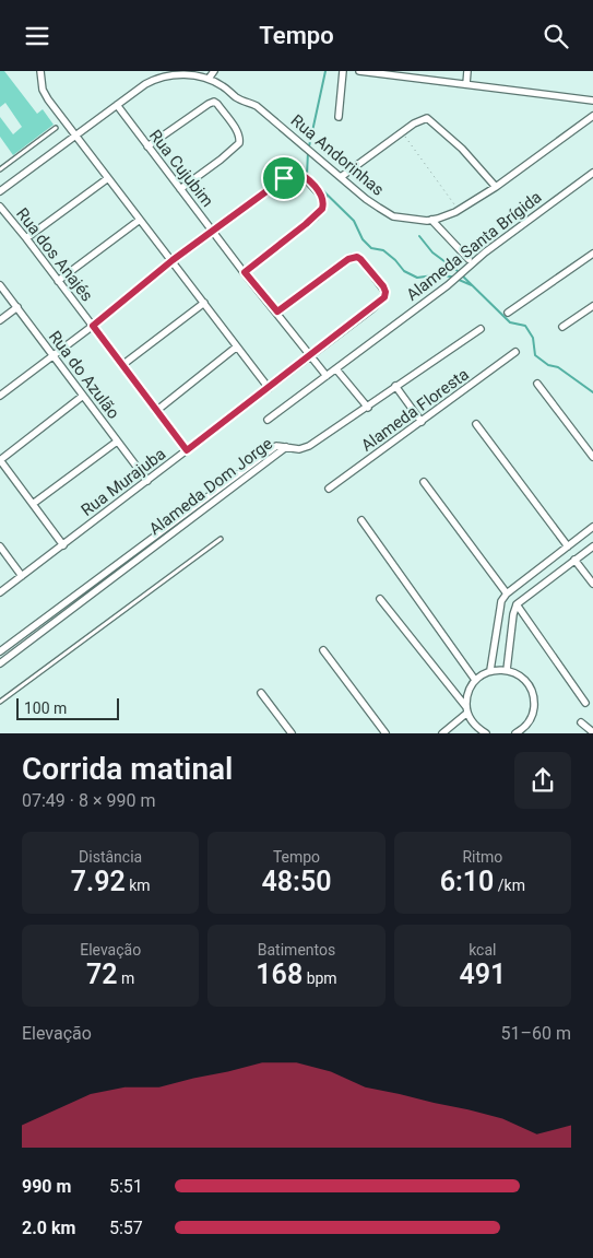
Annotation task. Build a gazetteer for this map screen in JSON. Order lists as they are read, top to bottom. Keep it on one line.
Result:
{"streets":{"street":["Rua Andorinhas","Rua Cujubim","Alameda Santa Brígida","Rua dos Anajés","Rua do Azulão","Alameda Floresta","Rua Murajuba","Alameda Dom Jorge"]},"crossings":[["Rua Andorinhas","Rua Cujubim"],["Rua Cujubim","Alameda Santa Brígida"],["Rua Cujubim","Rua Murajuba"],["Rua dos Anajés","Rua Murajuba"],["Rua do Azulão","Rua Murajuba"]],"scale_bar":"100 m","page":{"header":"Tempo","scale":"100 m","heading":["Corrida matinal","07:49 · 8 × 990 m"],"stats":[["Distância","7.92 km"],["Tempo","48:50"],["Ritmo","6:10 /km"],["Elevação","72 m"],["Batimentos","168 bpm"],["kcal","491"]],"chart":["Elevação","51–60 m"],"list":[{"name":"990 m","note":"5:51"},{"name":"2.0 km","note":"5:57"}]}}
